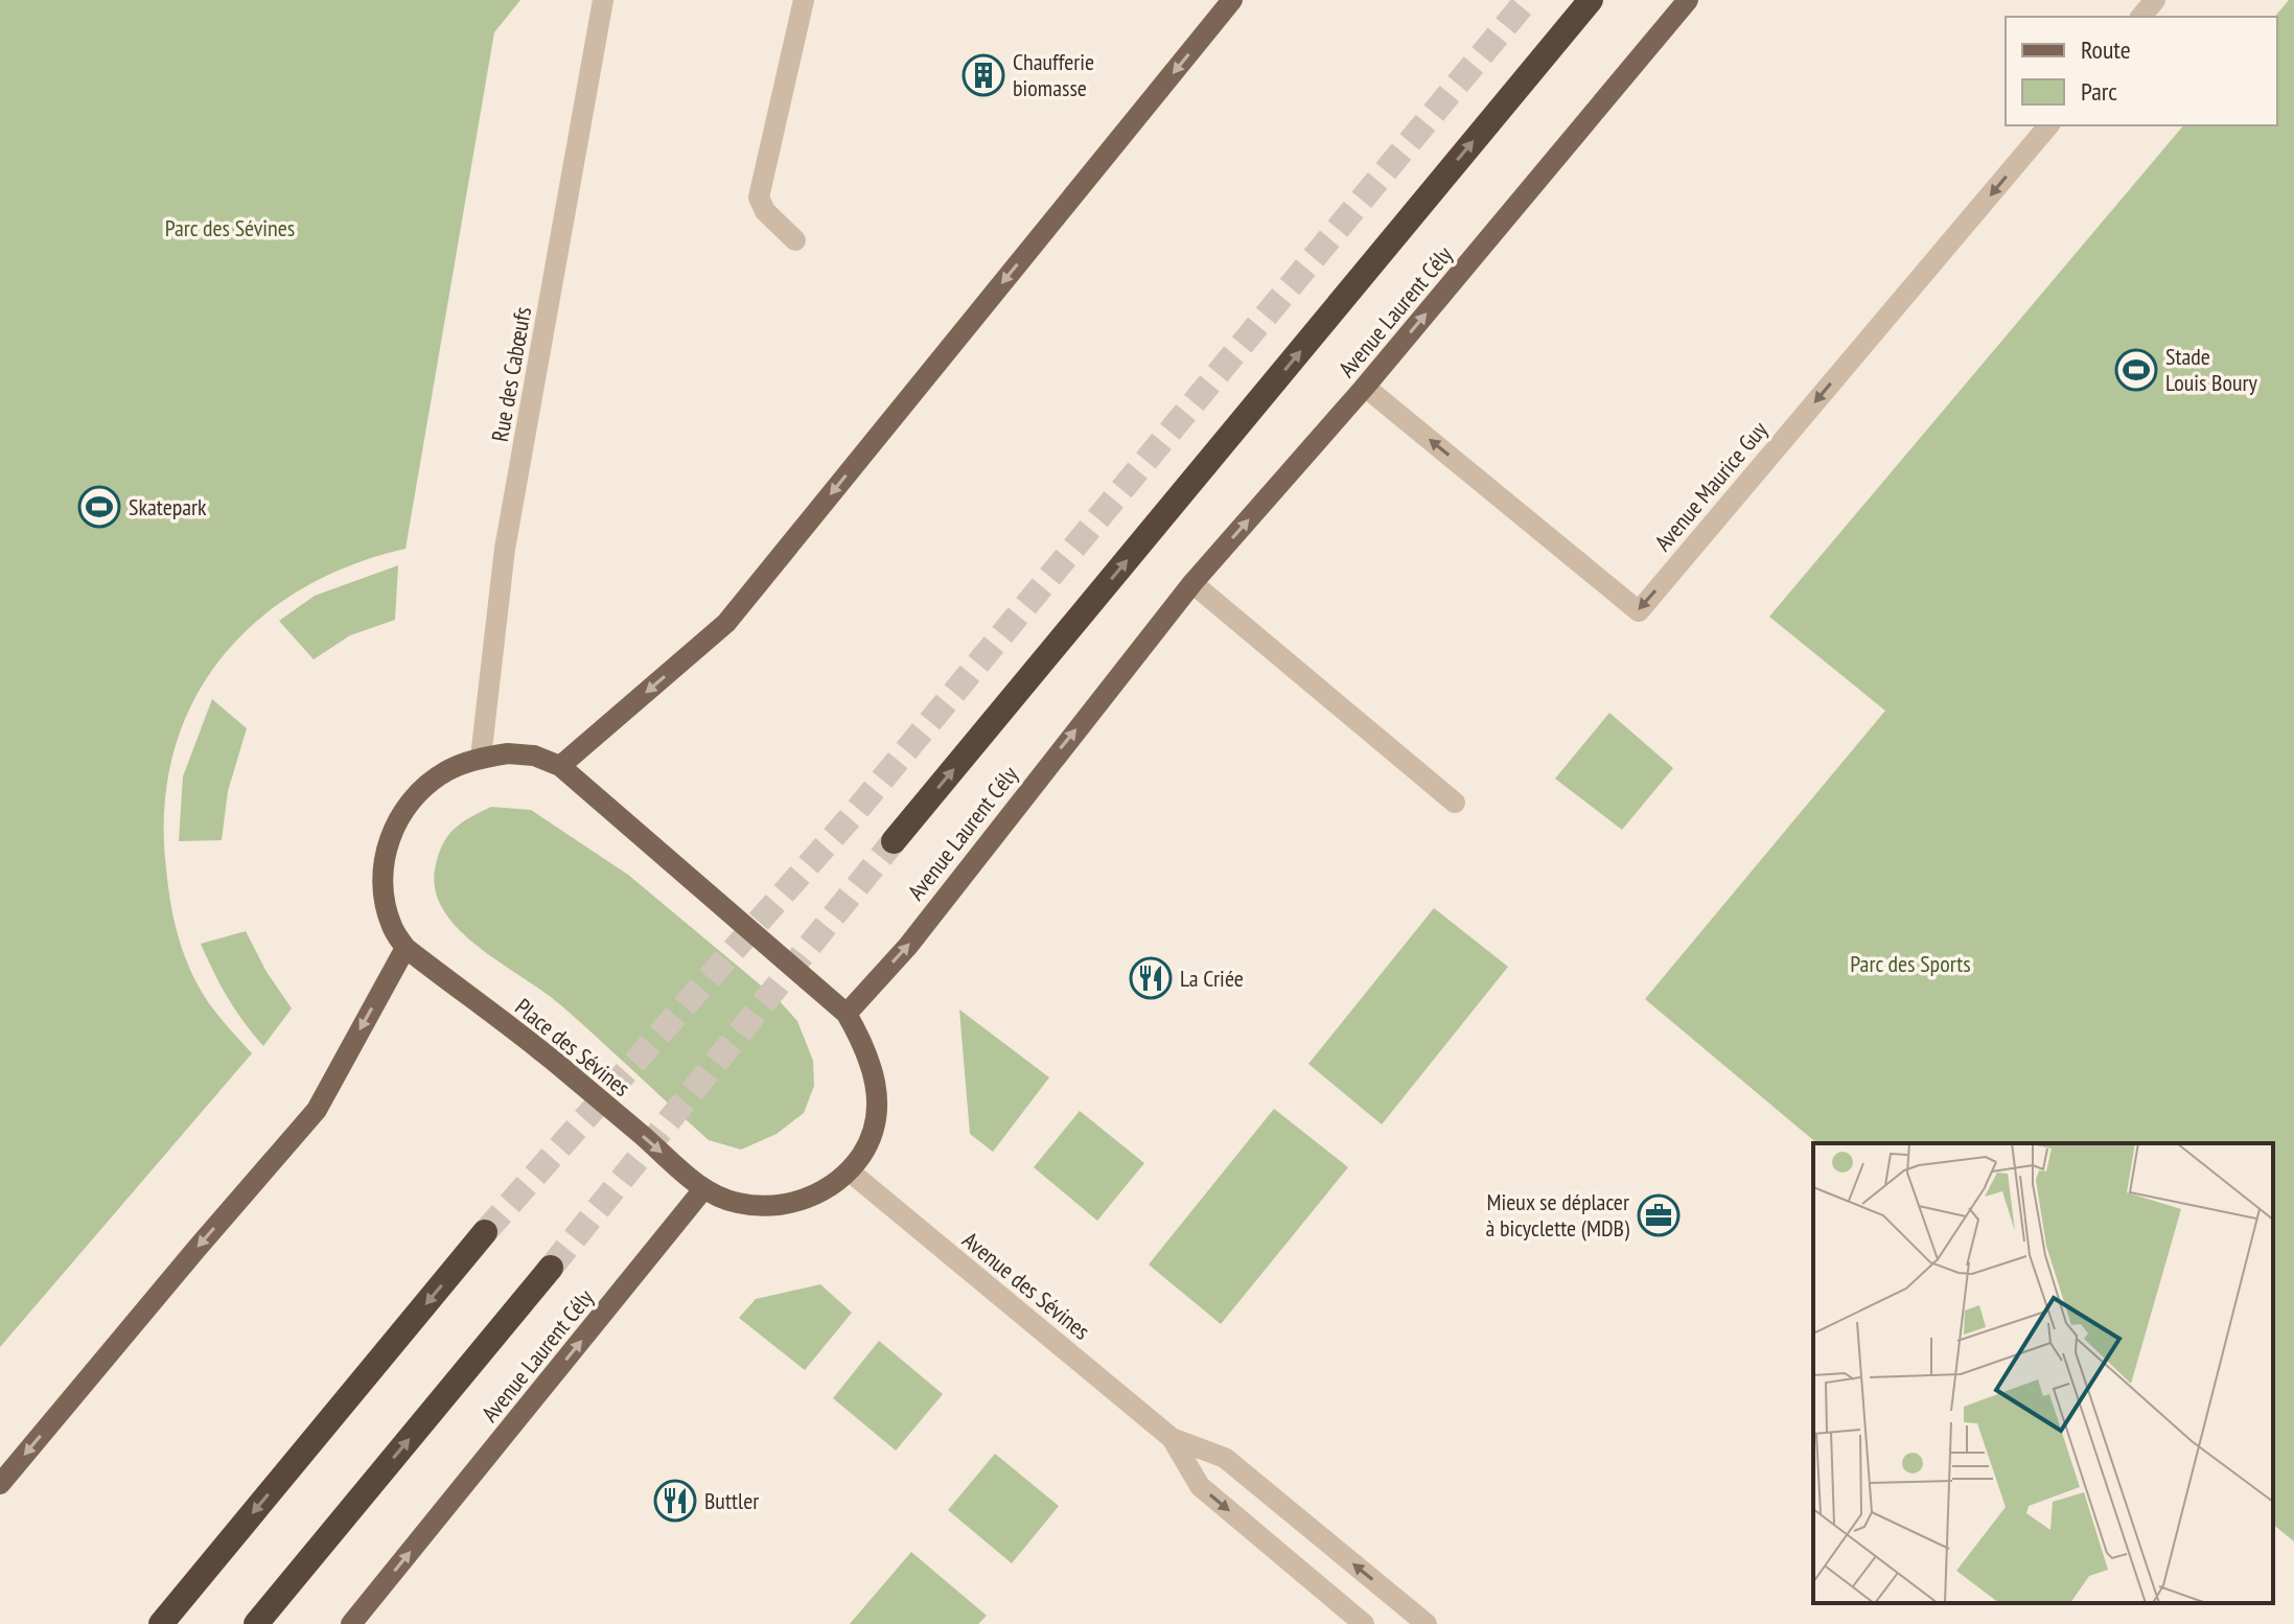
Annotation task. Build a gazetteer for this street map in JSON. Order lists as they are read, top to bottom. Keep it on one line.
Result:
{"streets":{"main road":["Avenue Laurent Cély","Place des Sévines"],"street":["Rue des Cabœufs","Avenue Maurice Guy","Avenue des Sévines"]},"crossings":[["Avenue Laurent Cély","Avenue Maurice Guy"],["Avenue Laurent Cély","Place des Sévines"]],"one_way":["Avenue Laurent Cély","Place des Sévines"],"parks":["Parc des Sévines","Parc des Sports"],"places":{"building":["Chaufferie biomasse"],"sports":["Stade Louis Boury","Skatepark"],"restaurant":["La Criée","Buttler"],"office":["Mieux se déplacer à bicyclette (MDB)"]},"legend":["Route","Parc"]}
